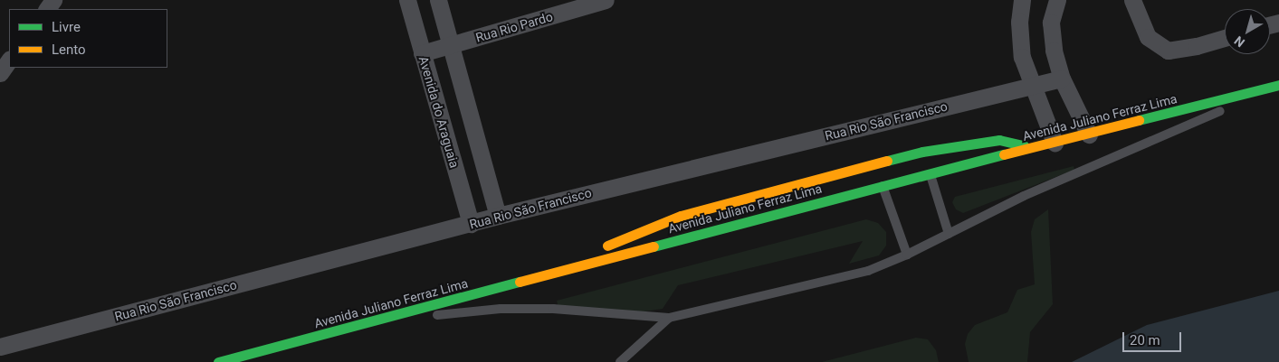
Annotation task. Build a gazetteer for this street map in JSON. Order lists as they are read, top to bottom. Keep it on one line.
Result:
{"streets":{"main road":["Avenida Juliano Ferraz Lima"],"street":["Rua Rio Pardo","Avenida do Araguaia","Rua Rio São Francisco"]},"crossings":[["Rua Rio Pardo","Avenida do Araguaia"],["Avenida do Araguaia","Rua Rio São Francisco"]],"legend":["Livre","Lento"],"scale_bar":"20 m","north":"bottom left"}
